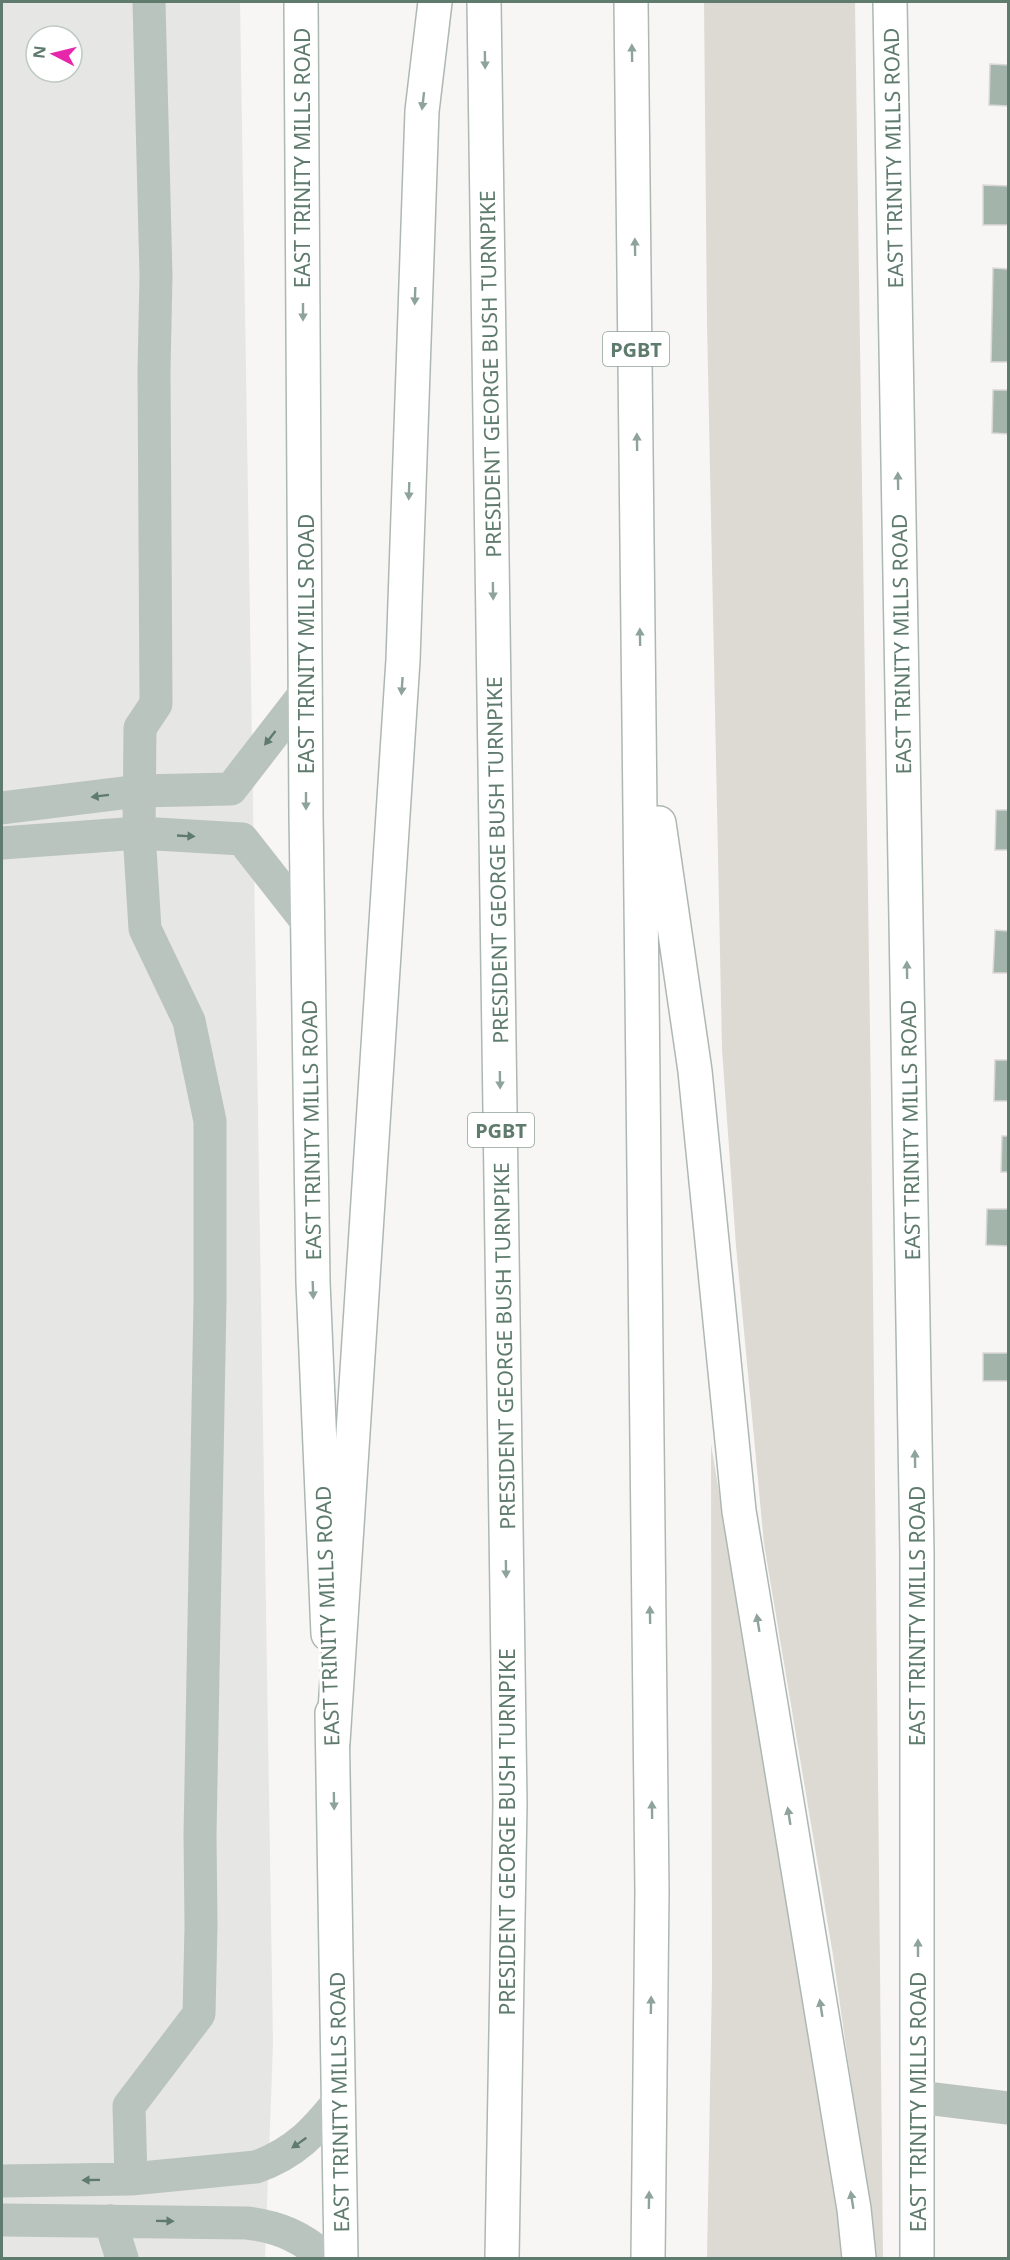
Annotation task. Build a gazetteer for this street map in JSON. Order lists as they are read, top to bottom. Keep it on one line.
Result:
{"streets":{"main road":["EAST TRINITY MILLS ROAD","PGBT","PRESIDENT GEORGE BUSH TURNPIKE"]},"north":"left"}
